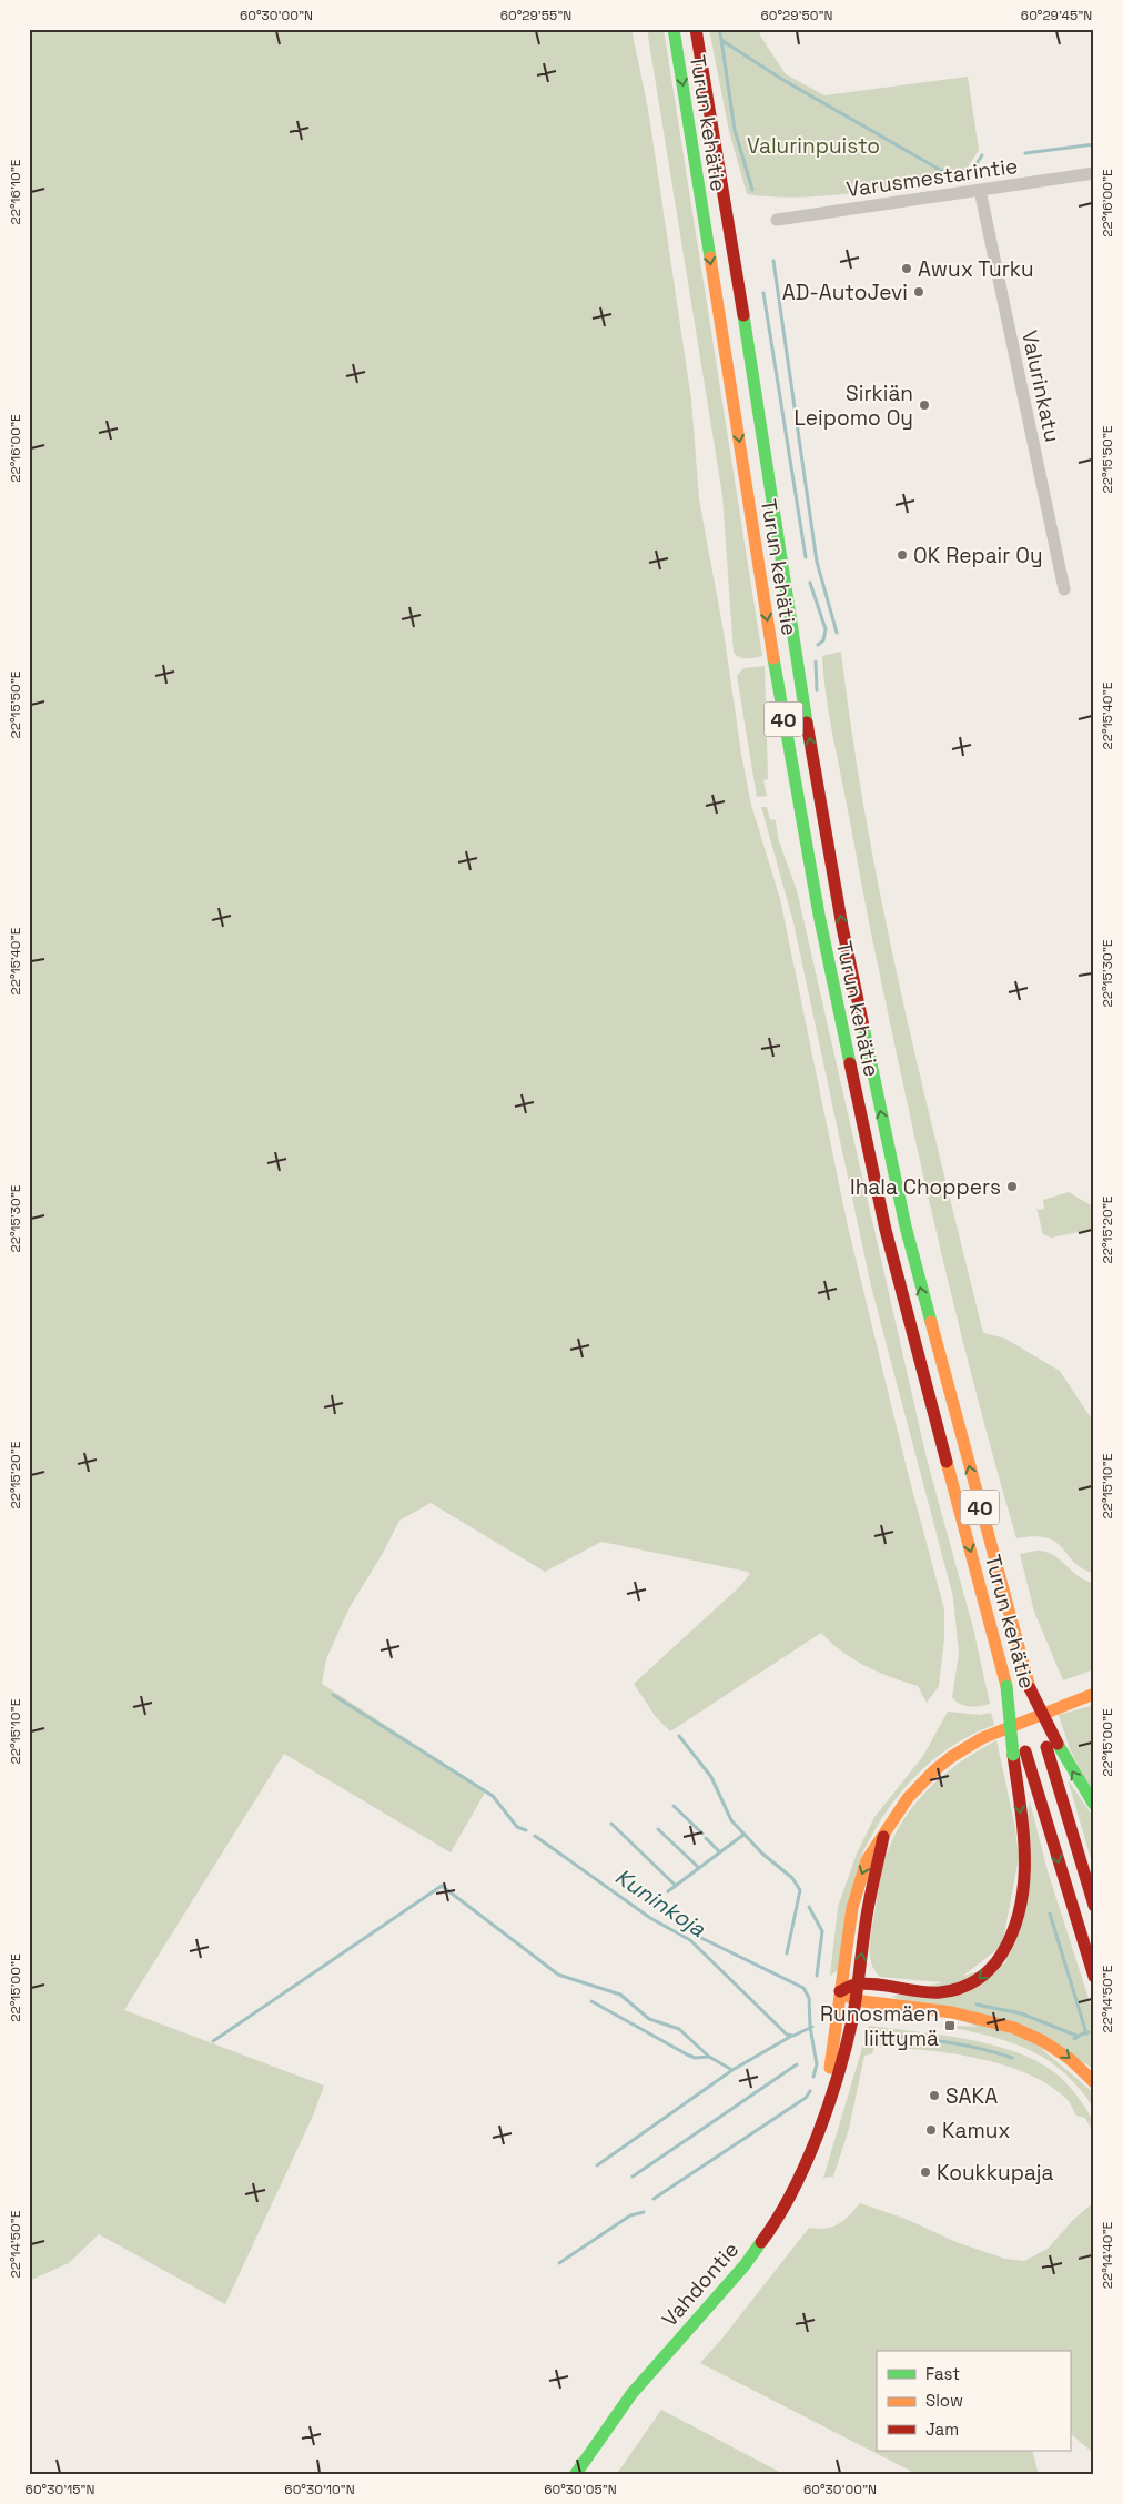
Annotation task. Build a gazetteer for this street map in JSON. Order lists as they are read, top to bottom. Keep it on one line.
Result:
{"streets":{"main road":["Turun kehätie","40","Vahdontie"],"street":["Varusmestarintie","Valurinkatu"]},"crossings":[["Varusmestarintie","Valurinkatu"]],"water":["Kuninkoja"],"parks":["Valurinpuisto"],"places":{"other":["Awux Turku","AD-AutoJevi","Sirkiän Leipomo Oy","OK Repair Oy","Ihala Choppers","SAKA","Kamux","Koukkupaja"],"transit":["Runosmäen liittymä"]},"legend":["Fast","Slow","Jam"],"coordinates":["60°30'00\"N","60°29'55\"N","60°29'50\"N","60°29'45\"N","22°16'10\"E","22°16'00\"E","22°15'50\"E","22°15'40\"E","22°15'30\"E","22°15'20\"E","22°15'10\"E","22°15'00\"E","22°14'50\"E","22°14'40\"E","60°30'15\"N","60°30'10\"N","60°30'05\"N"]}
